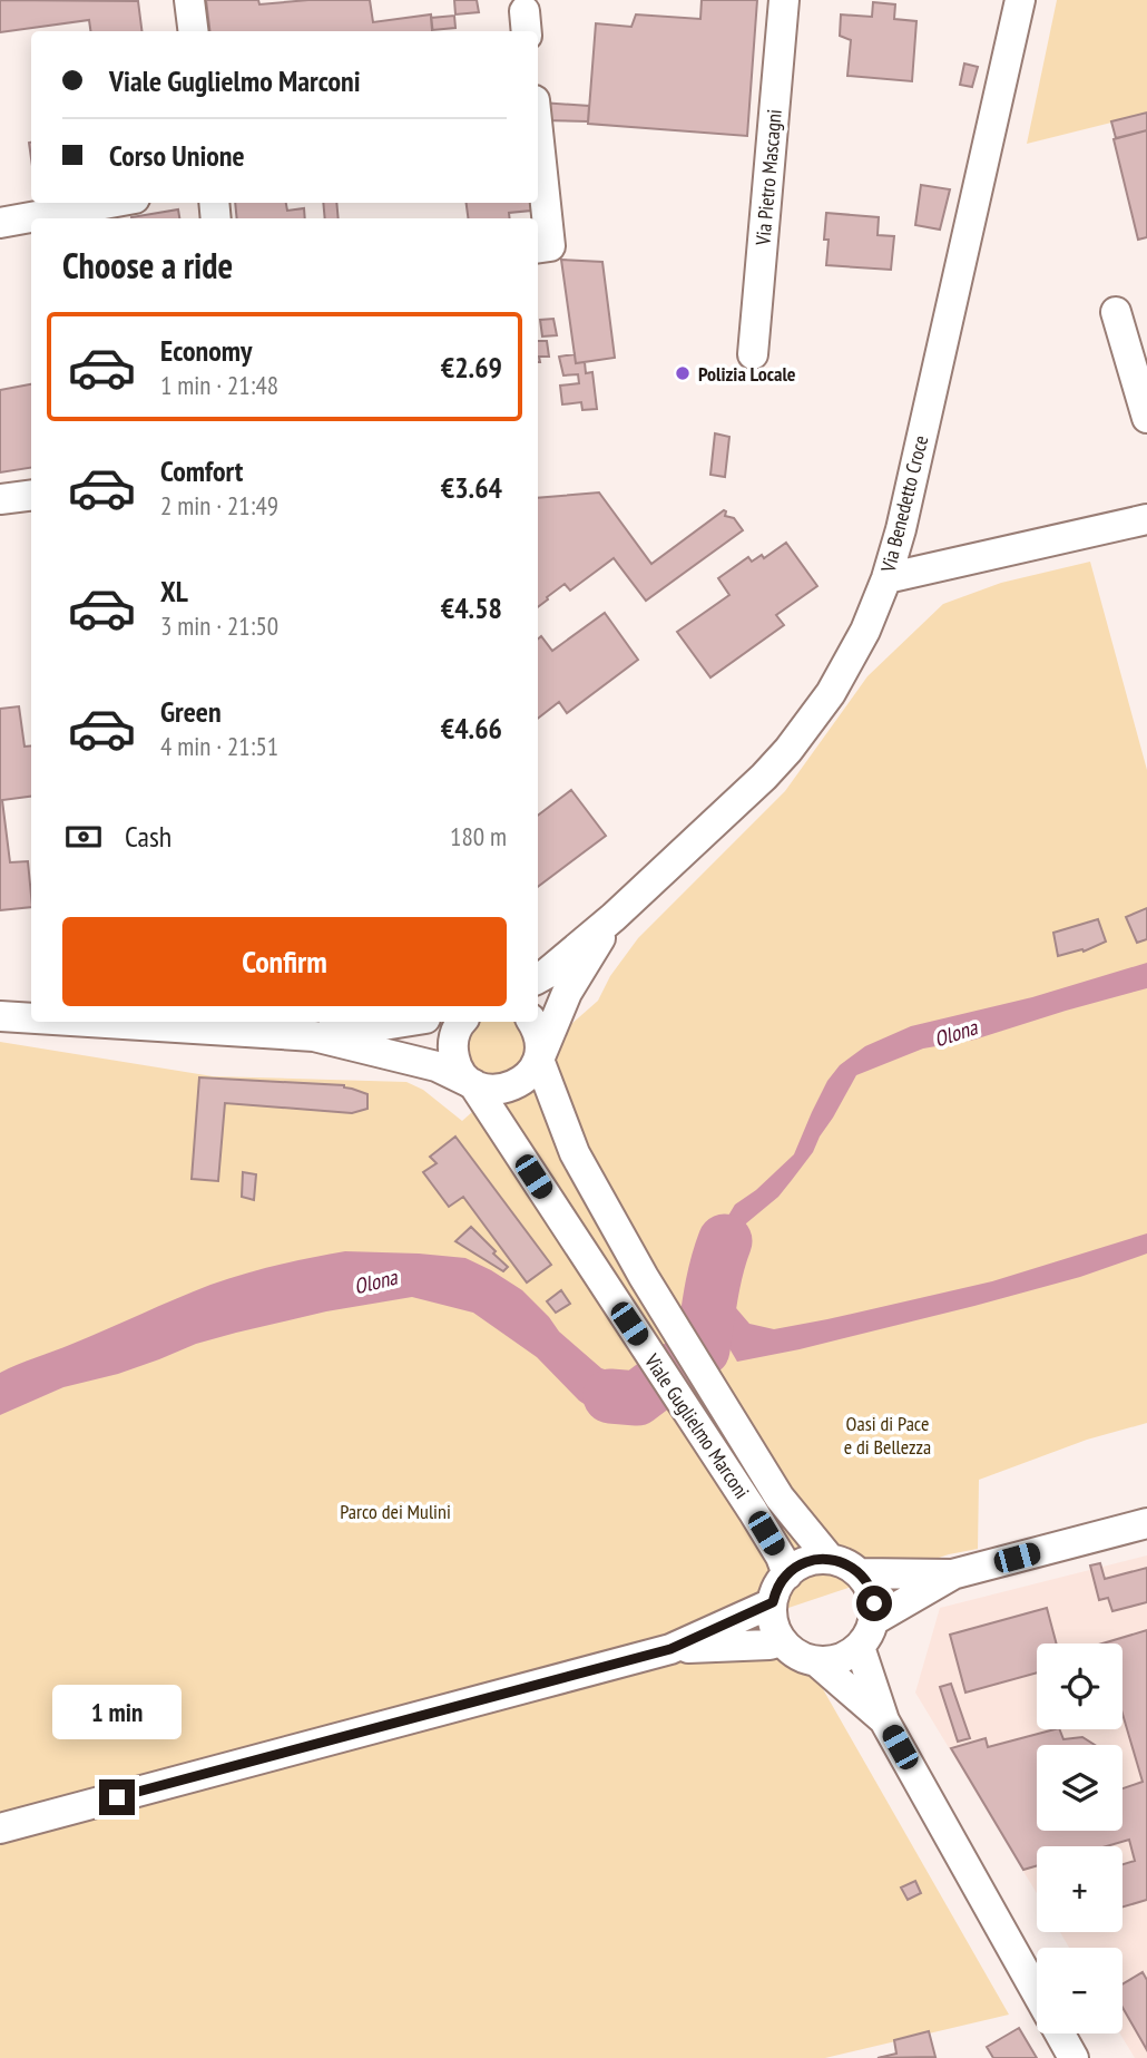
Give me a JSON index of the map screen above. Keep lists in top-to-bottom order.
{
  "streets": {
    "street": ["Via Pietro Mascagni", "Via Benedetto Croce", "Viale Guglielmo Marconi"]
  },
  "crossings": [
    ["Via Benedetto Croce", "Viale Guglielmo Marconi"]
  ],
  "water": ["Olona"],
  "parks": ["Oasi di Pace e di Bellezza", "Parco dei Mulini"],
  "places": ["Polizia Locale"],
  "page": {
    "banner": ["Viale Guglielmo Marconi", "Corso Unione"],
    "heading": "Choose a ride",
    "list": [
      {
        "name": "Economy",
        "note": "1 min · 21:48",
        "value": "€2.69"
      },
      {
        "name": "Comfort",
        "note": "2 min · 21:49",
        "value": "€3.64"
      },
      {
        "name": "XL",
        "note": "3 min · 21:50",
        "value": "€4.58"
      },
      {
        "name": "Green",
        "note": "4 min · 21:51",
        "value": "€4.66"
      }
    ],
    "pay": ["Cash", "180 m"],
    "buttons": "Confirm",
    "map_buttons": ["+", "−"],
    "bubble": "1 min"
  }
}
